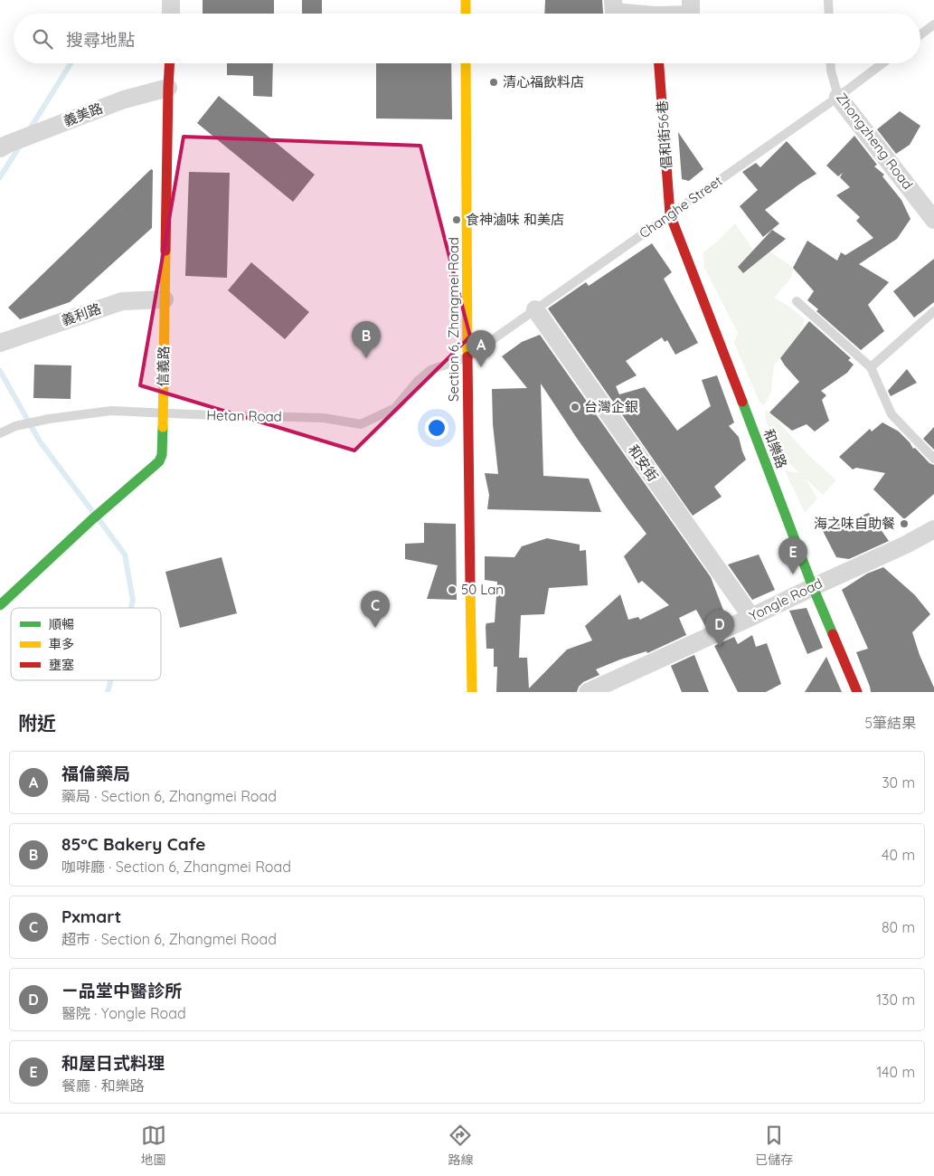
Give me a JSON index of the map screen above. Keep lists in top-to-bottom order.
{
  "streets": {
    "street": [
      "義美路",
      "倡和街56巷",
      "Zhongzheng Road",
      "義利路",
      "Section 6, Zhangmei Road",
      "信義路",
      "和樂路",
      "和安街",
      "Yongle Road"
    ],
    "lane": ["Changhe Street", "Hetan Road"]
  },
  "crossings": [
    ["義美路", "信義路"],
    ["倡和街56巷", "Changhe Street"],
    ["倡和街56巷", "和樂路"],
    ["Zhongzheng Road", "Changhe Street"],
    ["Changhe Street", "Section 6, Zhangmei Road"],
    ["Changhe Street", "Hetan Road"],
    ["Changhe Street", "和樂路"],
    ["Changhe Street", "和安街"],
    ["義利路", "信義路"],
    ["Section 6, Zhangmei Road", "Hetan Road"],
    ["信義路", "Hetan Road"],
    ["和樂路", "Yongle Road"],
    ["和安街", "Yongle Road"]
  ],
  "places": [
    "清心福飲料店",
    "食神滷味 和美店",
    "台灣企銀",
    "海之味自助餐",
    "50 Lan"
  ],
  "legend": ["順暢", "車多", "壅塞"],
  "page": {
    "search": "搜尋地點",
    "pins": [
      "B",
      "A",
      "E",
      "C",
      "D"
    ],
    "heading": ["附近", "5筆結果"],
    "list": [
      {
        "mark": "A",
        "name": "福倫藥局",
        "note": "藥局 · Section 6, Zhangmei Road",
        "value": "30 m"
      },
      {
        "mark": "B",
        "name": "85°C Bakery Cafe",
        "note": "咖啡廳 · Section 6, Zhangmei Road",
        "value": "40 m"
      },
      {
        "mark": "C",
        "name": "Pxmart",
        "note": "超市 · Section 6, Zhangmei Road",
        "value": "80 m"
      },
      {
        "mark": "D",
        "name": "ㄧ品堂中醫診所",
        "note": "醫院 · Yongle Road",
        "value": "130 m"
      },
      {
        "mark": "E",
        "name": "和屋日式料理",
        "note": "餐廳 · 和樂路",
        "value": "140 m"
      }
    ],
    "nav": ["地圖", "路線", "已儲存"]
  }
}
